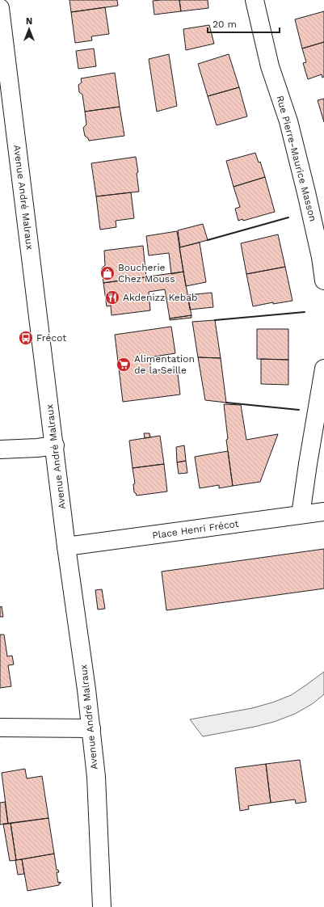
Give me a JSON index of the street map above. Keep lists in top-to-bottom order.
{
  "streets": {
    "main road": ["Rue Pierre-Maurice Masson", "Avenue André Malraux", "Place Henri Frécot"]
  },
  "crossings": [
    ["Avenue André Malraux", "Place Henri Frécot"]
  ],
  "places": {
    "shop": ["Boucherie Chez Mouss"],
    "restaurant": ["Akdenizz Kebab"],
    "bus stop": ["Frécot"],
    "supermarket": ["Alimentation de la Seille"]
  },
  "scale_bar": "20 m",
  "north": "top"
}
